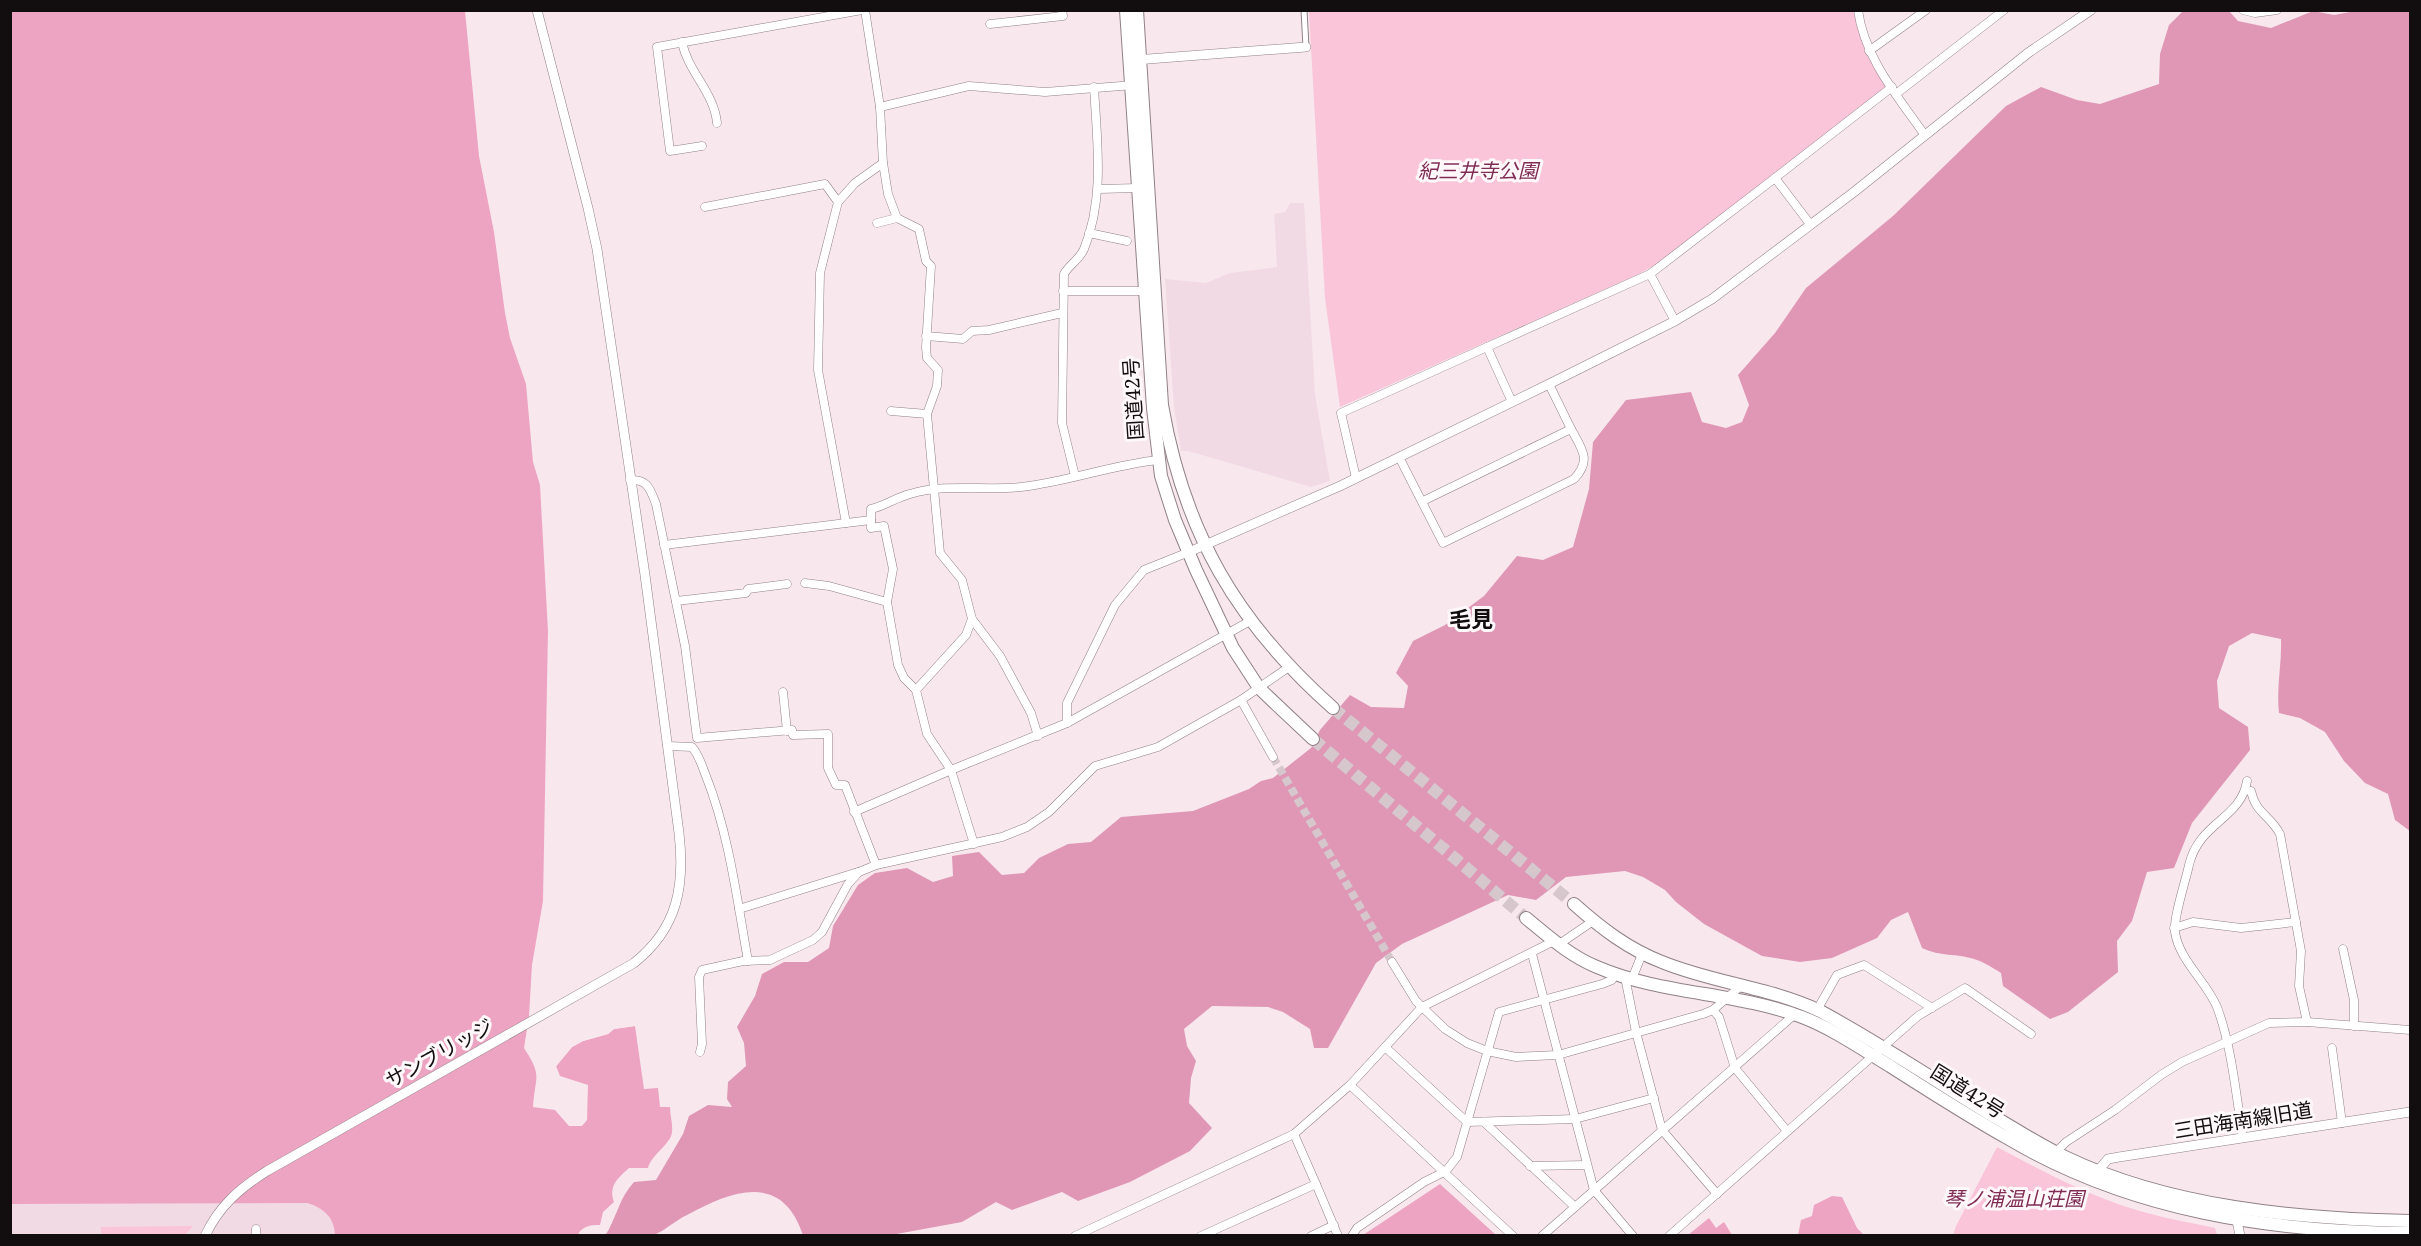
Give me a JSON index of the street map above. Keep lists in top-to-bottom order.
{
  "streets": {
    "highway": ["国道42号"],
    "street": ["サンブリッジ", "三田海南線旧道"]
  },
  "crossings": [
    ["国道42号", "三田海南線旧道"]
  ],
  "districts": ["毛見"],
  "parks": ["紀三井寺公園", "琴ノ浦温山荘園"]
}
